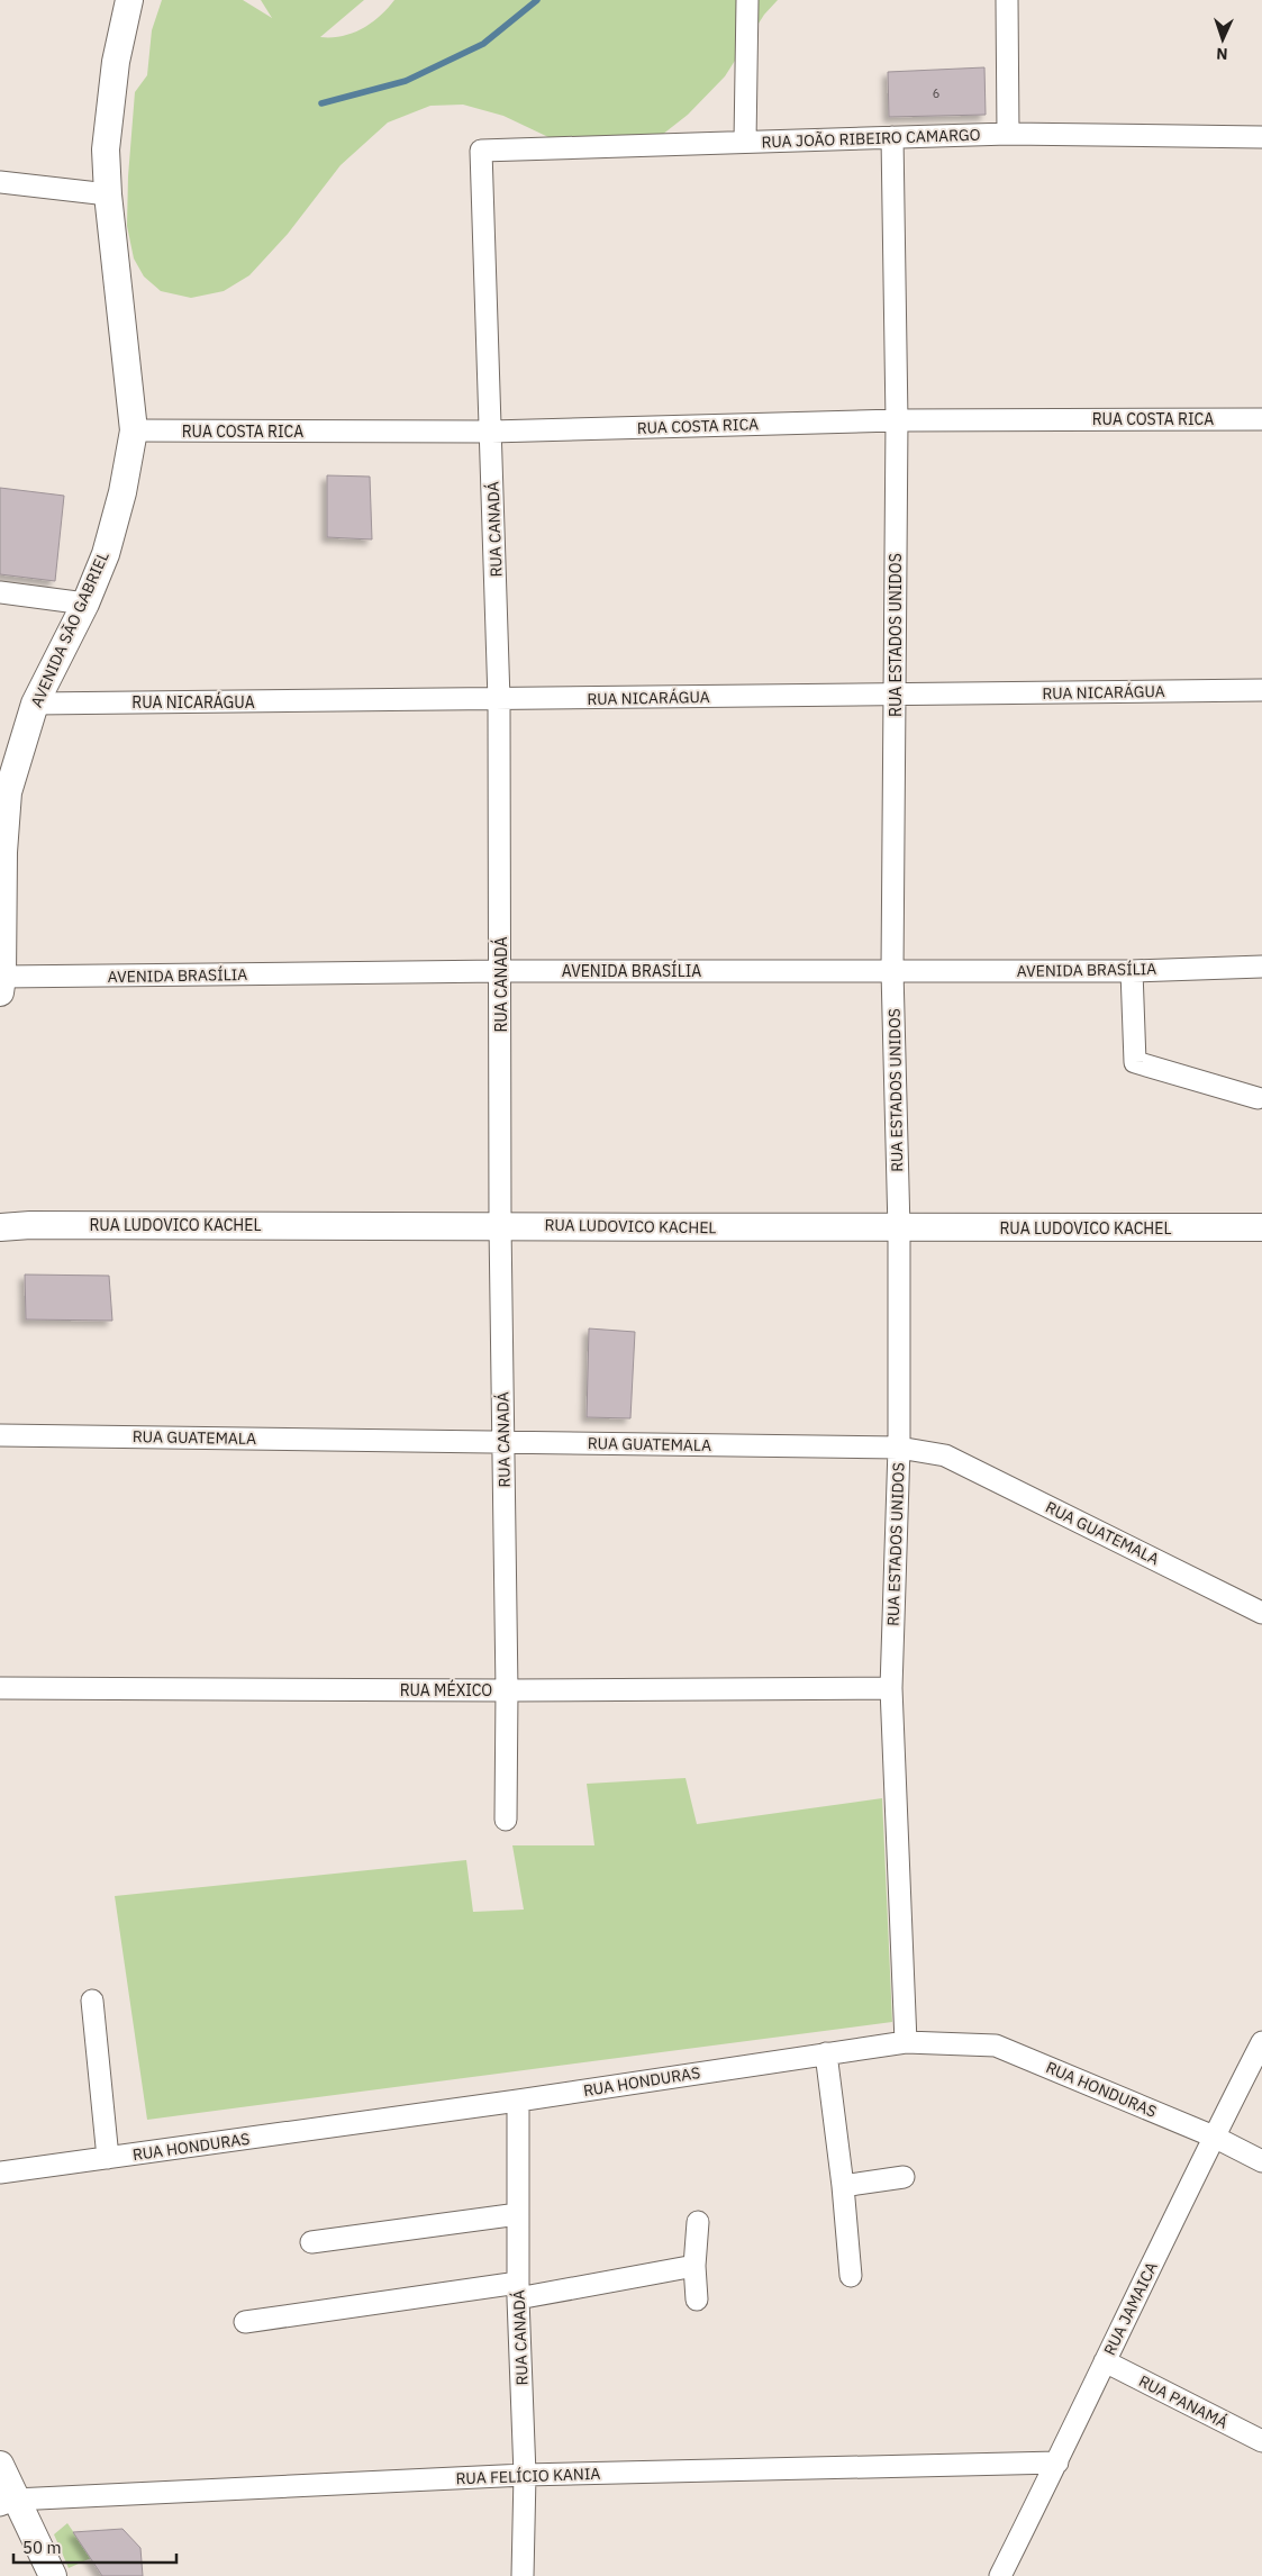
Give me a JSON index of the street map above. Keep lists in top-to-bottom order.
{
  "streets": {
    "main road": ["AVENIDA SÃO GABRIEL", "RUA LUDOVICO KACHEL"],
    "street": [
      "RUA JOÃO RIBEIRO CAMARGO",
      "RUA COSTA RICA",
      "RUA CANADÁ",
      "RUA ESTADOS UNIDOS",
      "RUA NICARÁGUA",
      "AVENIDA BRASÍLIA",
      "RUA GUATEMALA",
      "RUA MÉXICO",
      "RUA HONDURAS",
      "RUA JAMAICA",
      "RUA PANAMÁ",
      "RUA FELÍCIO KANIA"
    ]
  },
  "crossings": [
    ["RUA JOÃO RIBEIRO CAMARGO", "RUA CANADÁ"],
    ["RUA JOÃO RIBEIRO CAMARGO", "RUA ESTADOS UNIDOS"],
    ["RUA COSTA RICA", "RUA CANADÁ"],
    ["RUA COSTA RICA", "AVENIDA SÃO GABRIEL"],
    ["RUA COSTA RICA", "RUA ESTADOS UNIDOS"],
    ["RUA CANADÁ", "RUA NICARÁGUA"],
    ["RUA CANADÁ", "AVENIDA BRASÍLIA"],
    ["RUA CANADÁ", "RUA LUDOVICO KACHEL"],
    ["RUA CANADÁ", "RUA GUATEMALA"],
    ["RUA CANADÁ", "RUA MÉXICO"],
    ["RUA CANADÁ", "RUA HONDURAS"],
    ["RUA CANADÁ", "RUA FELÍCIO KANIA"],
    ["AVENIDA SÃO GABRIEL", "RUA NICARÁGUA"],
    ["AVENIDA SÃO GABRIEL", "AVENIDA BRASÍLIA"],
    ["RUA ESTADOS UNIDOS", "RUA NICARÁGUA"],
    ["RUA ESTADOS UNIDOS", "AVENIDA BRASÍLIA"],
    ["RUA ESTADOS UNIDOS", "RUA LUDOVICO KACHEL"],
    ["RUA ESTADOS UNIDOS", "RUA GUATEMALA"],
    ["RUA ESTADOS UNIDOS", "RUA MÉXICO"],
    ["RUA ESTADOS UNIDOS", "RUA HONDURAS"],
    ["RUA HONDURAS", "RUA JAMAICA"],
    ["RUA JAMAICA", "RUA PANAMÁ"],
    ["RUA JAMAICA", "RUA FELÍCIO KANIA"]
  ],
  "house_numbers": ["6"],
  "scale_bar": "50 m",
  "north": "bottom"
}
